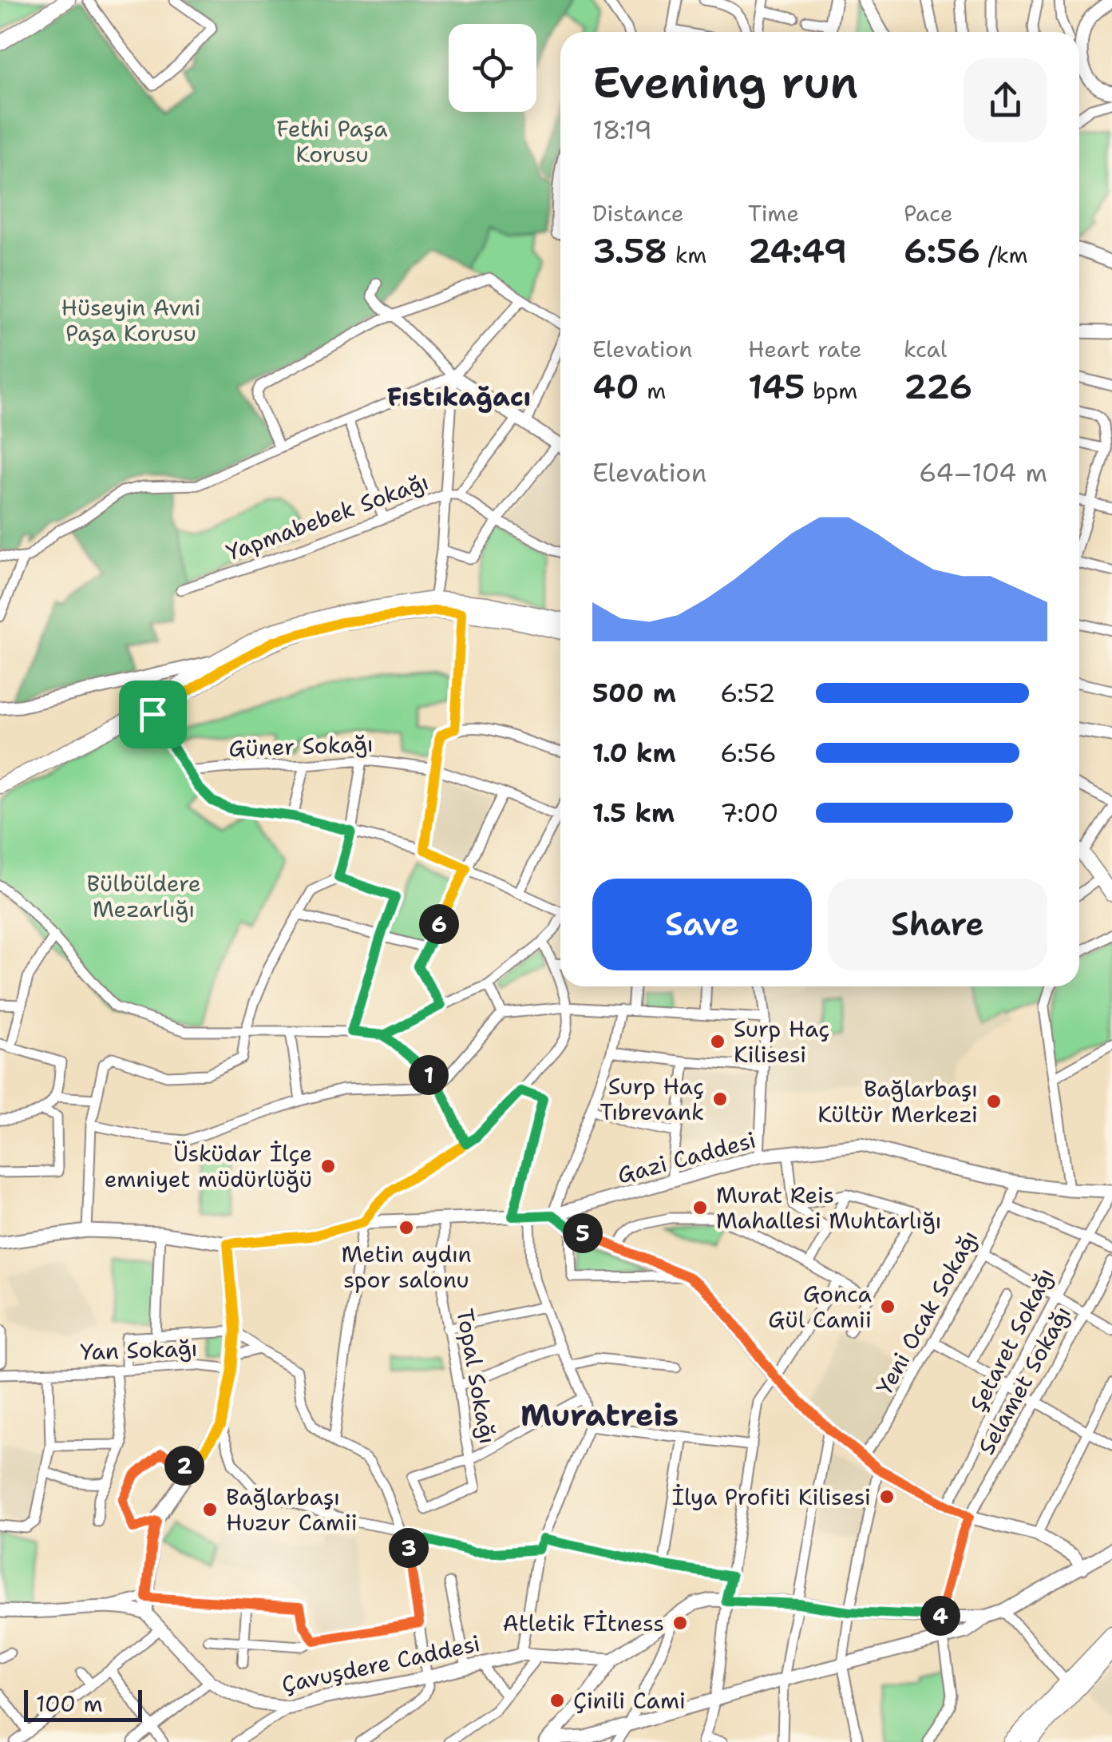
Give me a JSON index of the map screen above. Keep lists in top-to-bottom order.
{
  "streets": {
    "street": [
      "Yapmabebek Sokağı",
      "Güner Sokağı",
      "Gazi Caddesi",
      "Yeni Ocak Sokağı",
      "Şetaret Sokağı",
      "Yan Sokağı",
      "Topal Sokağı",
      "Selamet Sokağı",
      "Çavuşdere Caddesi"
    ]
  },
  "crossings": [
    ["Gazi Caddesi", "Yeni Ocak Sokağı"],
    ["Gazi Caddesi", "Şetaret Sokağı"],
    ["Gazi Caddesi", "Topal Sokağı"]
  ],
  "districts": ["Fıstıkağacı", "Muratreis"],
  "parks": ["Fethi Paşa Korusu", "Hüseyin Avni Paşa Korusu", "Bülbüldere Mezarlığı"],
  "places": [
    "Surp Haç Kilisesi",
    "Surp Haç Tıbrevank",
    "Bağlarbaşı Kültür Merkezi",
    "Üsküdar İlçe emniyet müdürlüğü",
    "Murat Reis Mahallesi Muhtarlığı",
    "Metin aydın spor salonu",
    "Gonca Gül Camii",
    "İlya Profiti Kilisesi",
    "Bağlarbaşı Huzur Camii",
    "Atletik Fİtness",
    "Çinili Cami"
  ],
  "scale_bar": "100 m",
  "page": {
    "heading": ["Evening run", "18:19"],
    "stats": [
      ["Distance", "3.58 km"],
      ["Time", "24:49"],
      ["Pace", "6:56 /km"],
      ["Elevation", "40 m"],
      ["Heart rate", "145 bpm"],
      ["kcal", "226"]
    ],
    "chart": ["Elevation", "64–104 m"],
    "list": [
      {
        "name": "500 m",
        "note": "6:52"
      },
      {
        "name": "1.0 km",
        "note": "6:56"
      },
      {
        "name": "1.5 km",
        "note": "7:00"
      }
    ],
    "buttons": ["Save", "Share"],
    "pins": [
      "6",
      "1",
      "5",
      "2",
      "3",
      "4"
    ],
    "scale": "100 m"
  }
}
